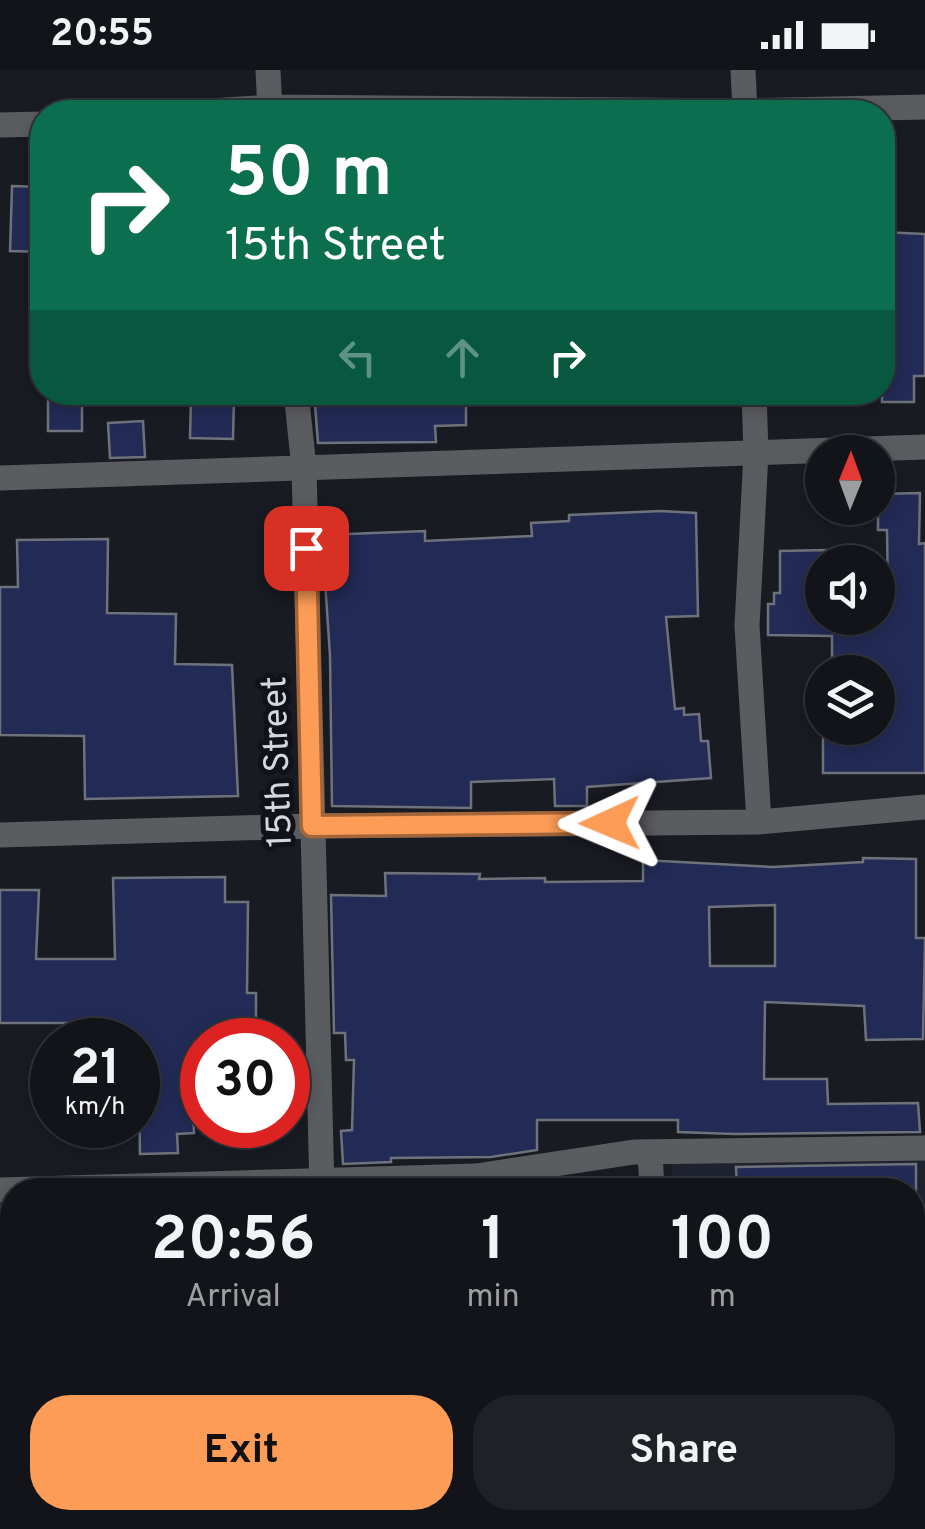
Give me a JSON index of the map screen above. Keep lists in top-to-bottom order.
{
  "streets": {
    "street": ["15th Street"]
  },
  "north": "top",
  "page": {
    "status": "20:55",
    "turn": ["50 m", "15th Street"],
    "speed": "21 km/h",
    "limit": "30",
    "eta": [
      "20:56",
      "Arrival",
      "1",
      "min",
      "100",
      "m"
    ],
    "buttons": ["Exit", "Share"]
  }
}
